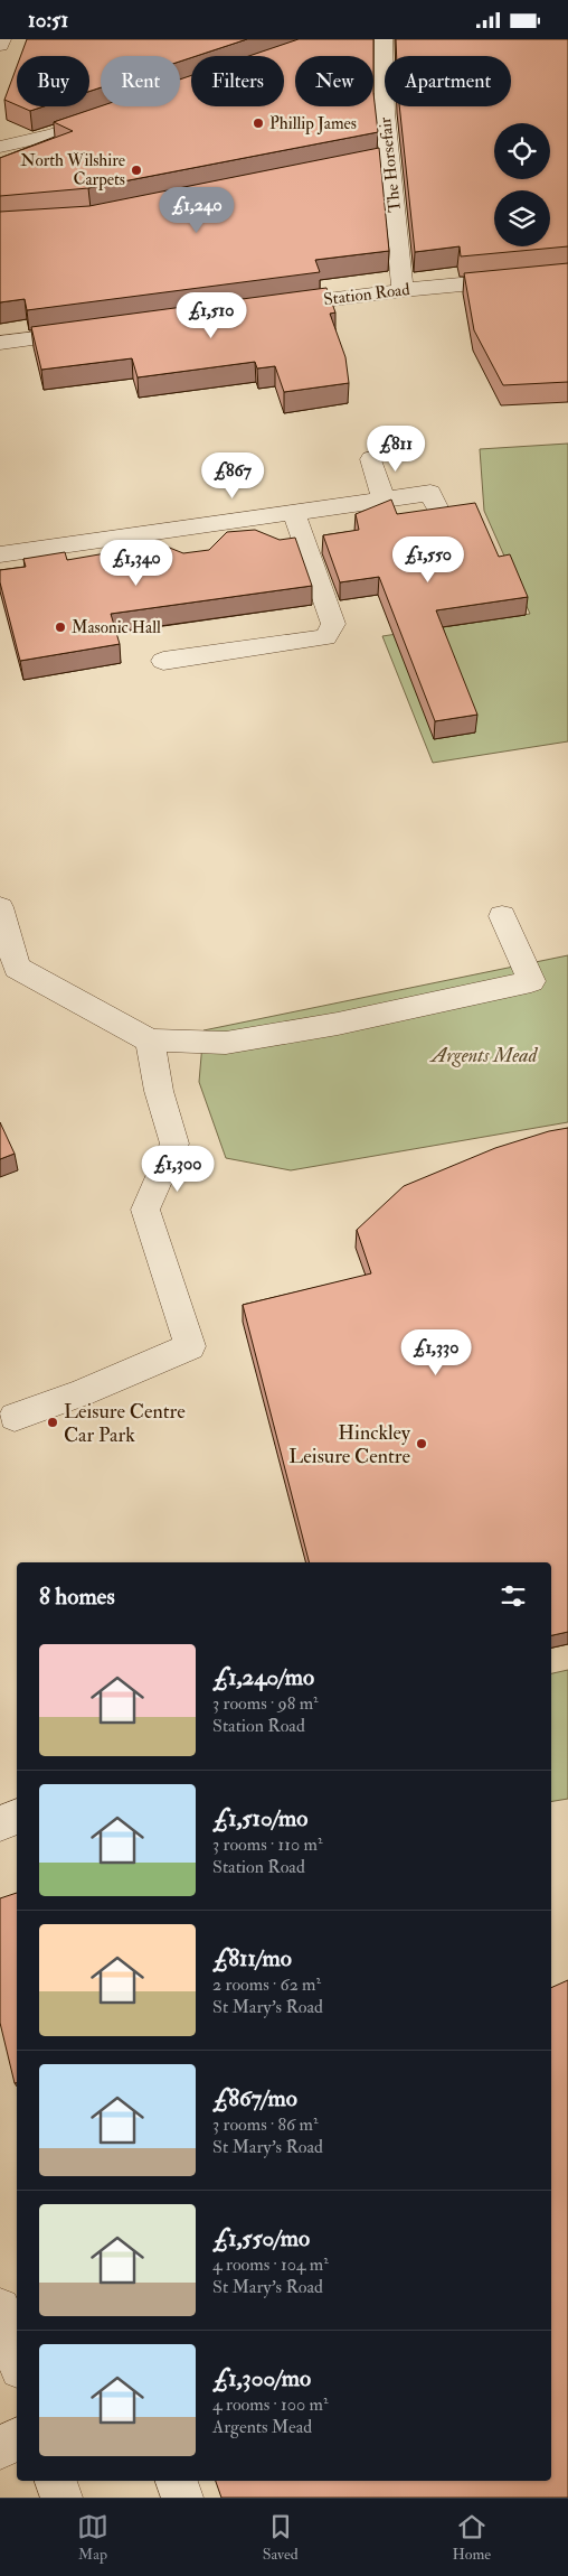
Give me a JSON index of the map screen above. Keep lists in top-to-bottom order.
{
  "streets": {
    "street": ["The Horsefair", "Station Road"]
  },
  "crossings": [
    ["The Horsefair", "Station Road"]
  ],
  "parks": ["Argents Mead"],
  "places": [
    "Phillip James",
    "North Wilshire Carpets",
    "Masonic Hall",
    "Leisure Centre Car Park",
    "Hinckley Leisure Centre"
  ],
  "page": {
    "status": "10:51",
    "chip": [
      "Buy",
      "Rent",
      "Filters",
      "New",
      "Apartment"
    ],
    "price": [
      "£1,240",
      "£1,510",
      "£811",
      "£867",
      "£1,550",
      "£1,340",
      "£1,300",
      "£1,330"
    ],
    "heading": "8 homes",
    "list": [
      {
        "name": "£1,240/mo",
        "note": "3 rooms · 98 m² · Station Road"
      },
      {
        "name": "£1,510/mo",
        "note": "3 rooms · 110 m² · Station Road"
      },
      {
        "name": "£811/mo",
        "note": "2 rooms · 62 m² · St Mary's Road"
      },
      {
        "name": "£867/mo",
        "note": "3 rooms · 86 m² · St Mary's Road"
      },
      {
        "name": "£1,550/mo",
        "note": "4 rooms · 104 m² · St Mary's Road"
      },
      {
        "name": "£1,300/mo",
        "note": "4 rooms · 100 m² · Argents Mead"
      }
    ],
    "tabs": ["Map", "Saved", "Home"]
  }
}
